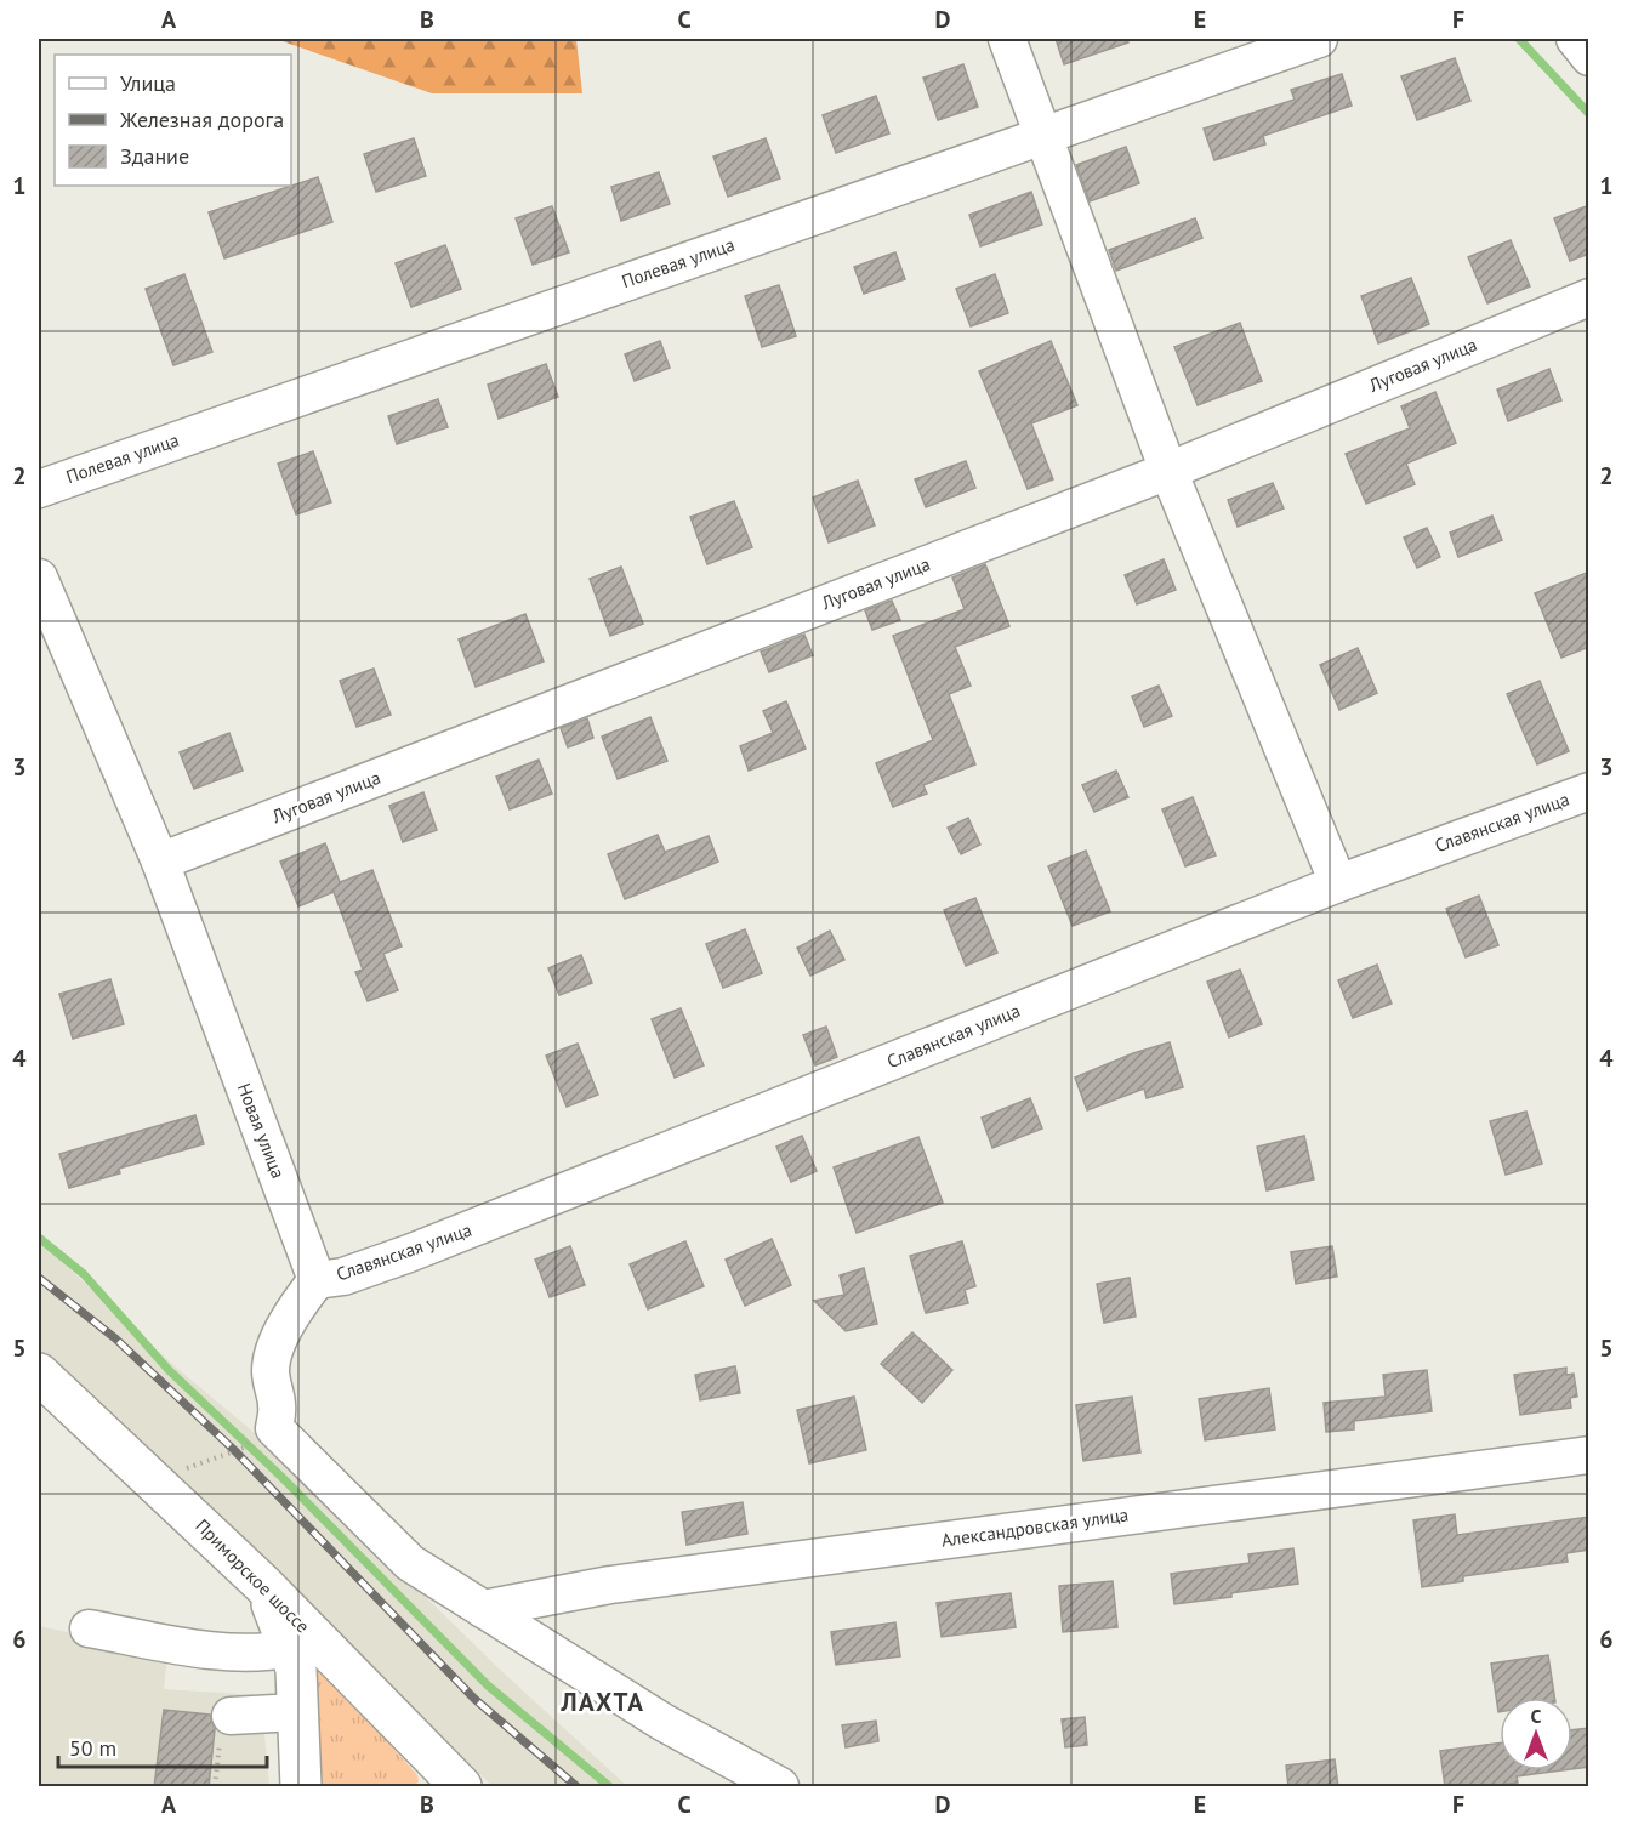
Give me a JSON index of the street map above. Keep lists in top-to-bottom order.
{
  "streets": {
    "main road": ["Приморское шоссе"],
    "street": [
      "Полевая улица",
      "Луговая улица",
      "Славянская улица",
      "Новая улица",
      "Александровская улица"
    ]
  },
  "crossings": [
    ["Луговая улица", "Новая улица"],
    ["Славянская улица", "Новая улица"]
  ],
  "districts": ["ЛАХТА"],
  "legend": ["Улица", "Железная дорога", "Здание"],
  "scale_bar": "50 m",
  "north": "top",
  "grid": {
    "columns": [
      "A",
      "B",
      "C",
      "D",
      "E",
      "F"
    ],
    "rows": [
      "1",
      "2",
      "3",
      "4",
      "5",
      "6"
    ]
  }
}
